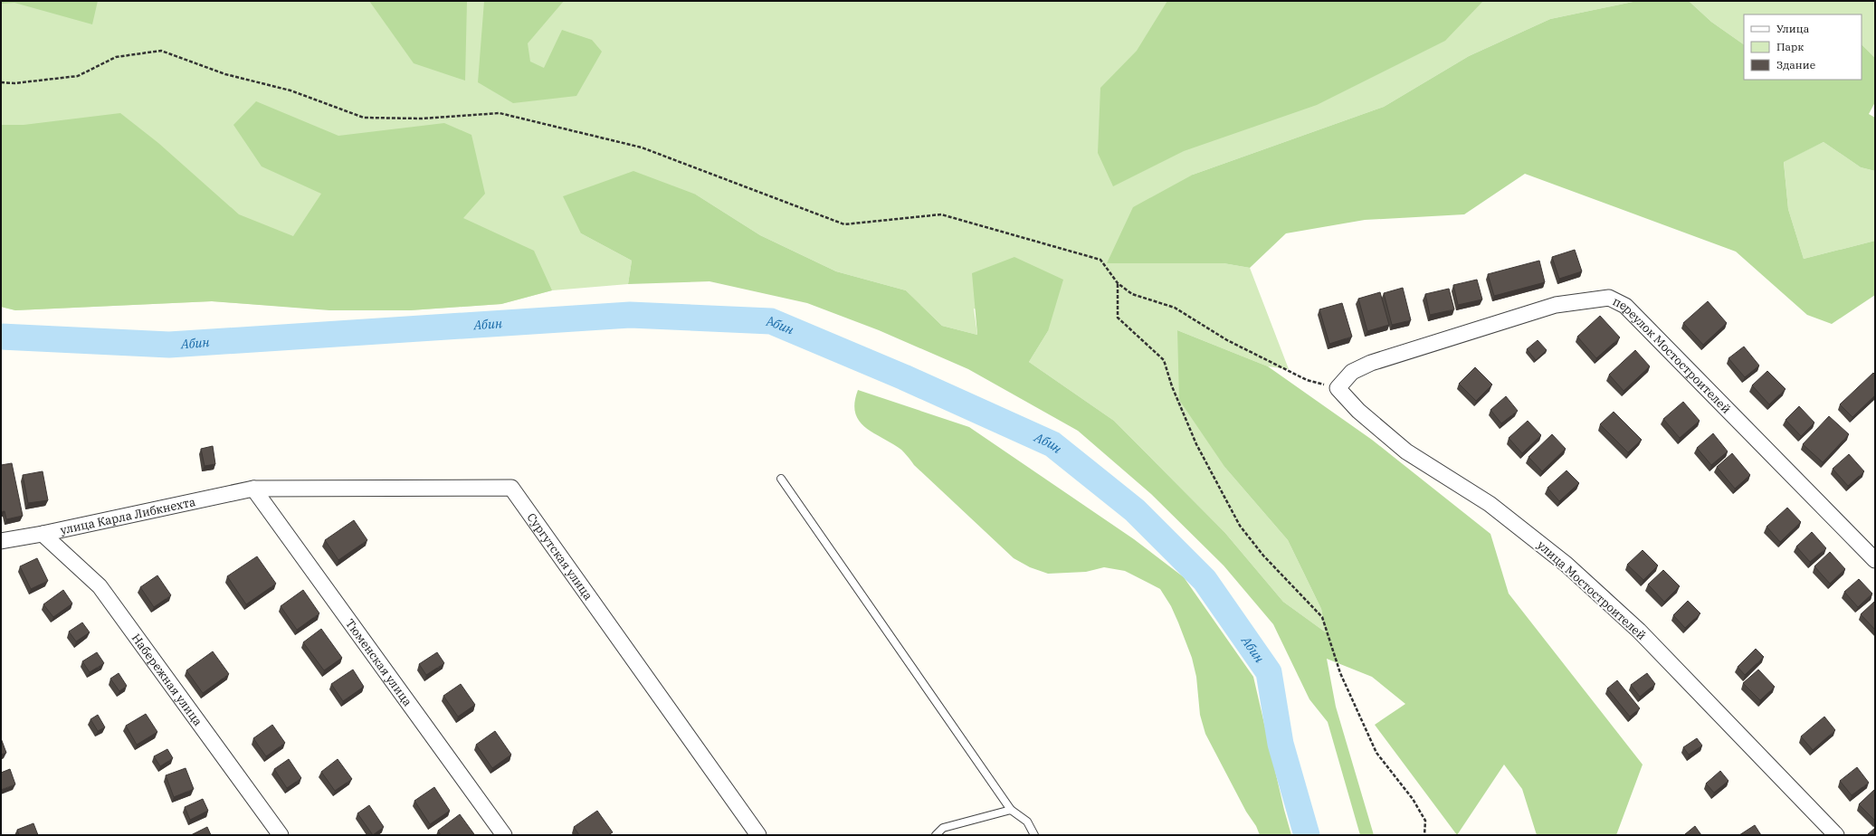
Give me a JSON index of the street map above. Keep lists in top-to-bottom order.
{
  "streets": {
    "street": [
      "переулок Мостостроителей",
      "улица Карла Либкнехта",
      "Сургутская улица",
      "улица Мостостроителей",
      "Тюменская улица",
      "Набережная улица"
    ]
  },
  "crossings": [
    ["переулок Мостостроителей", "улица Мостостроителей"],
    ["улица Карла Либкнехта", "Сургутская улица"],
    ["улица Карла Либкнехта", "Тюменская улица"],
    ["улица Карла Либкнехта", "Набережная улица"],
    ["Сургутская улица", "Тюменская улица"]
  ],
  "water": ["Абин"],
  "legend": ["Улица", "Парк", "Здание"]
}
